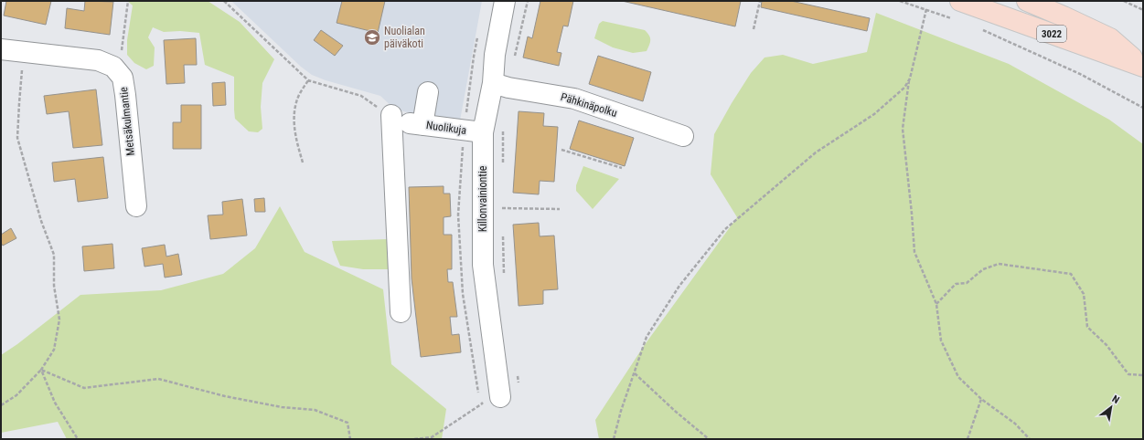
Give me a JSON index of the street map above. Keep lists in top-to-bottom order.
{
  "streets": {
    "main road": ["3022"],
    "street": [
      "Pähkinäpolku",
      "Metsäkulmantie",
      "Nuolikuja",
      "Killonvainiontie"
    ]
  },
  "crossings": [
    ["Pähkinäpolku", "Killonvainiontie"],
    ["Nuolikuja", "Killonvainiontie"]
  ],
  "places": {
    "school or university": ["Nuolialan päiväkoti"]
  },
  "north": "top right"
}
